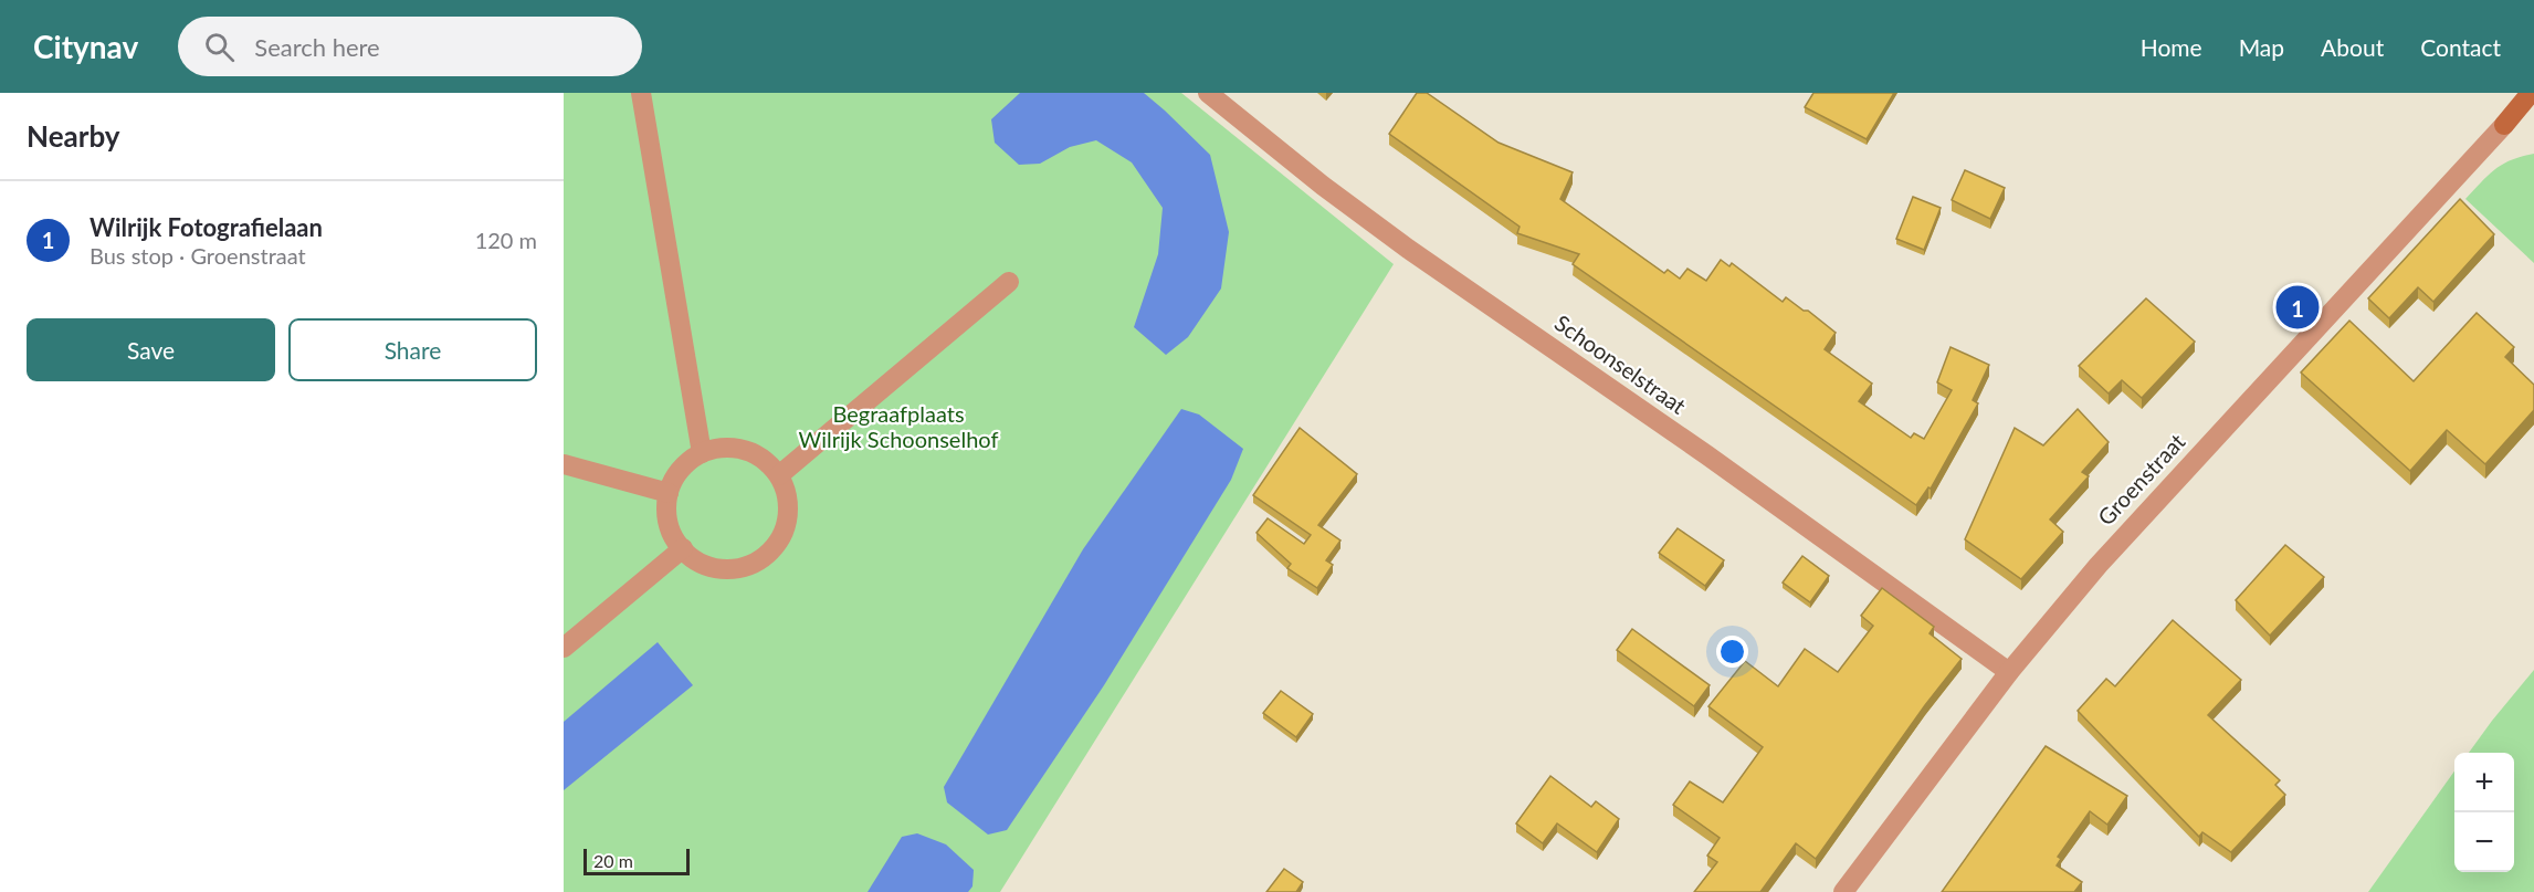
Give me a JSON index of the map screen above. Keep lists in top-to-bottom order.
{
  "streets": {
    "street": ["Schoonselstraat", "Groenstraat"]
  },
  "crossings": [
    ["Schoonselstraat", "Groenstraat"]
  ],
  "parks": ["Begraafplaats Wilrijk Schoonselhof"],
  "scale_bar": "20 m",
  "page": {
    "header": "Citynav",
    "search": "Search here",
    "nav": [
      "Home",
      "Map",
      "About",
      "Contact"
    ],
    "heading": "Nearby",
    "list": [
      {
        "mark": "1",
        "name": "Wilrijk Fotografielaan",
        "note": "Bus stop · Groenstraat",
        "value": "120 m"
      }
    ],
    "pins": "1",
    "buttons": ["Save", "Share"],
    "map_buttons": ["+", "−"],
    "scale": "20 m"
  }
}
